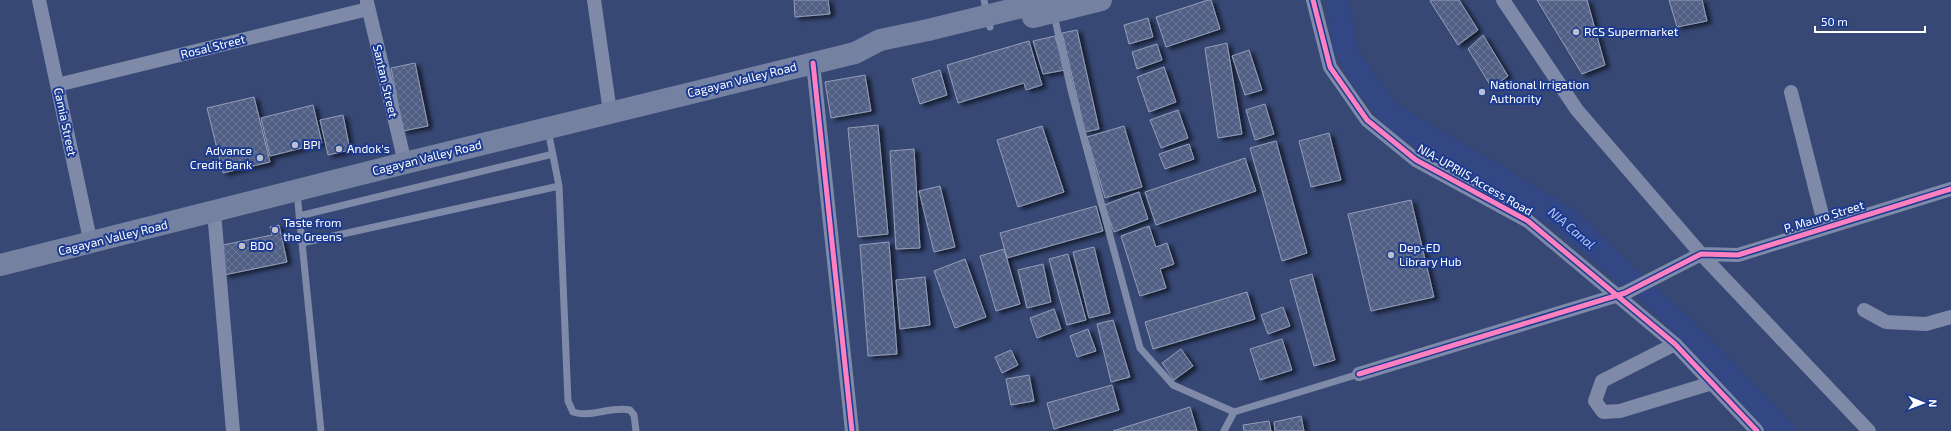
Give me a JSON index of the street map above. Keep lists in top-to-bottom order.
{
  "streets": {
    "highway": ["Cagayan Valley Road"],
    "street": [
      "Rosal Street",
      "Santan Street",
      "Camia Street",
      "NIA-UPRIIS Access Road",
      "P. Mauro Street"
    ]
  },
  "crossings": [
    ["Rosal Street", "Santan Street"],
    ["Rosal Street", "Camia Street"],
    ["Cagayan Valley Road", "Santan Street"],
    ["Cagayan Valley Road", "Camia Street"]
  ],
  "water": ["NIA Canal"],
  "places": [
    "RCS Supermarket",
    "National Irrigation Authority",
    "BPI",
    "Andok's",
    "Advance Credit Bank",
    "Taste from the Greens",
    "BDO",
    "Dep-ED Library Hub"
  ],
  "scale_bar": "50 m",
  "north": "right"
}
